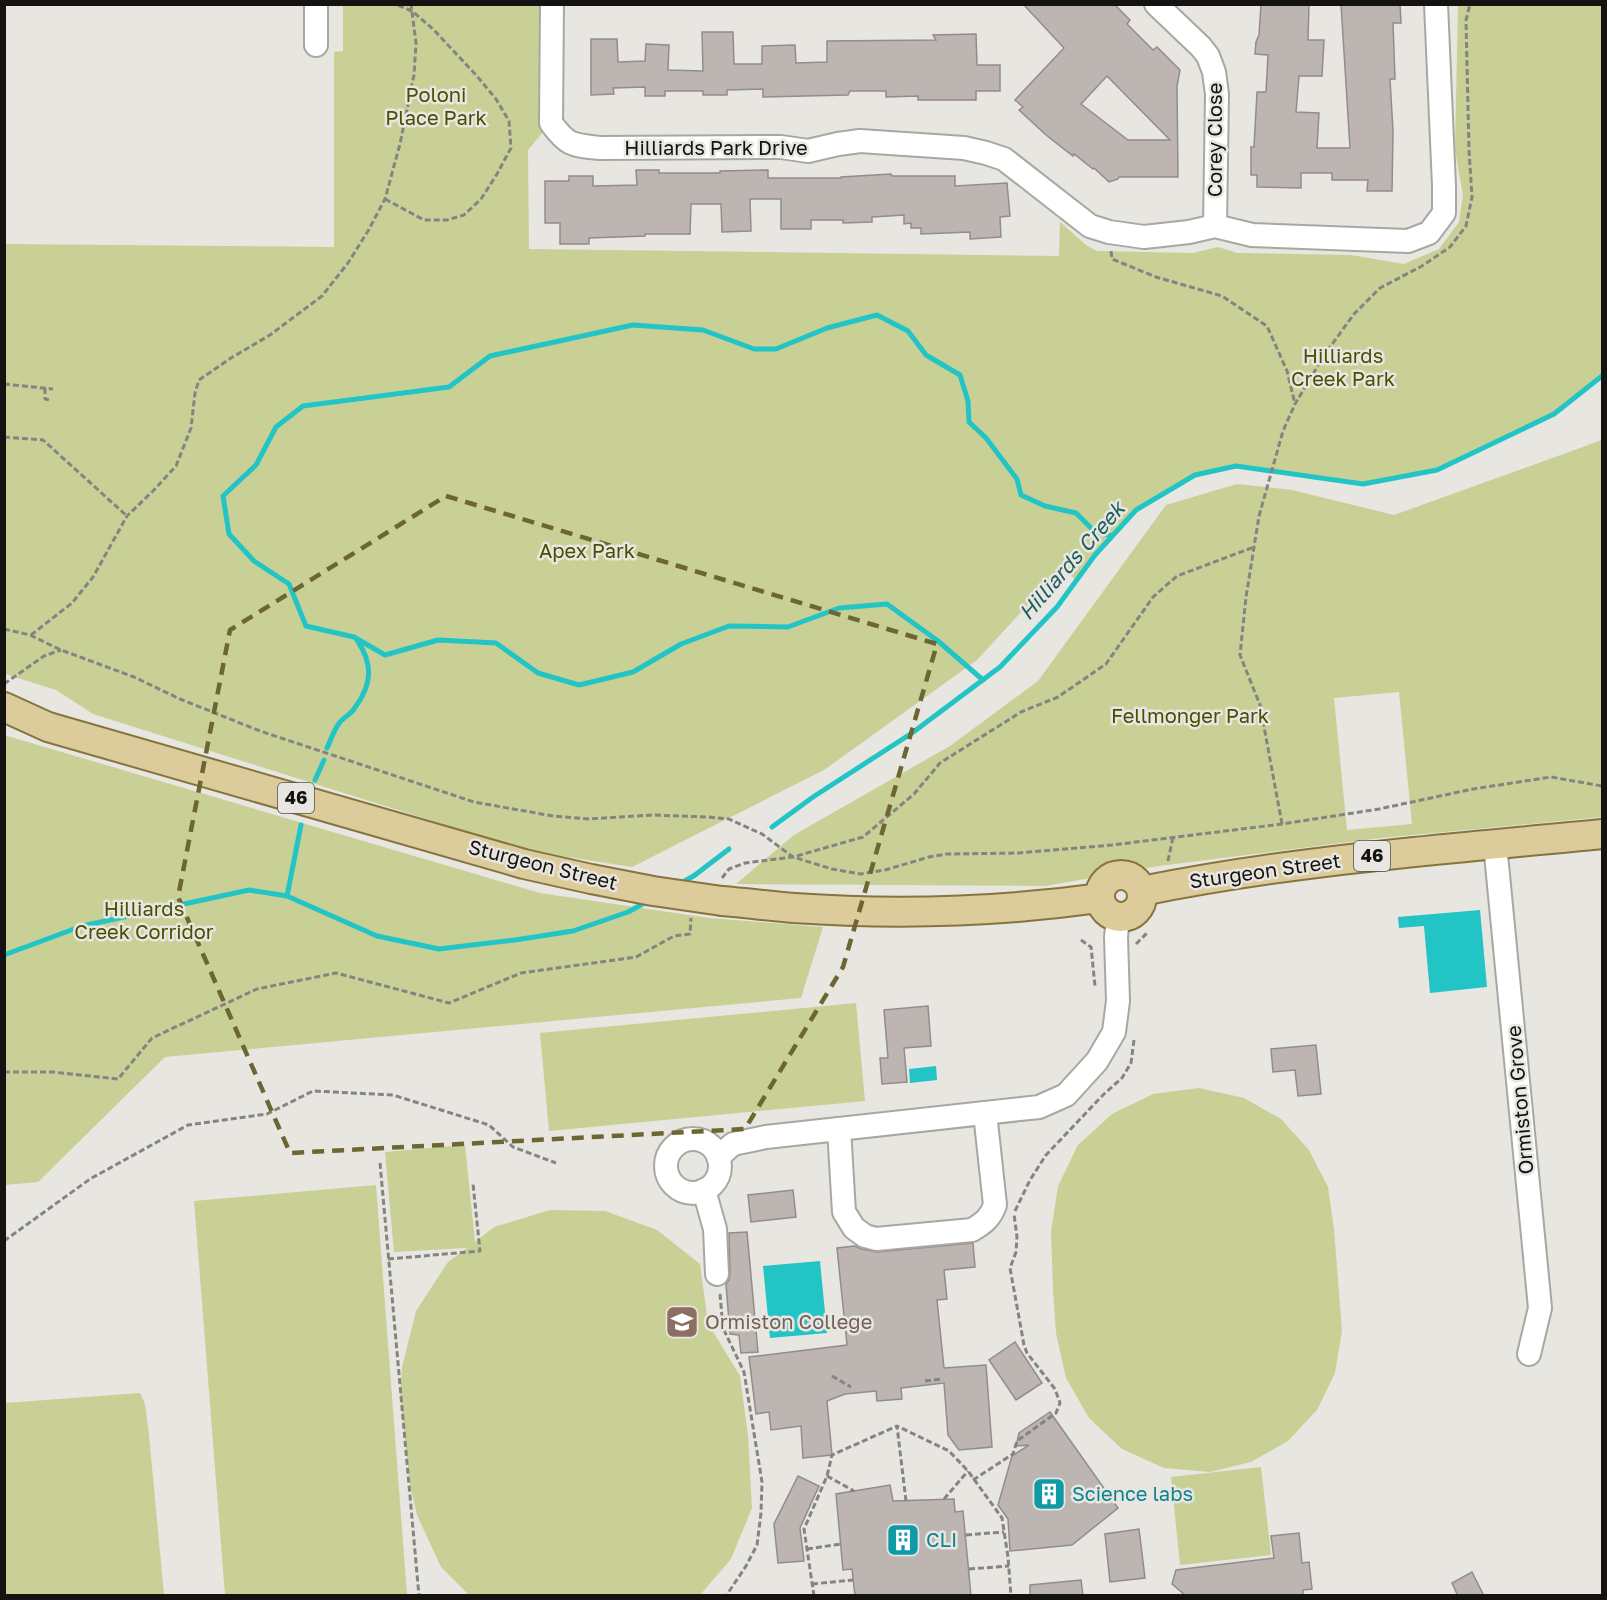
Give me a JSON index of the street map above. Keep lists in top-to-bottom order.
{
  "streets": {
    "main road": ["46", "Sturgeon Street"],
    "street": ["Corey Close", "Hilliards Park Drive", "Ormiston Grove"]
  },
  "crossings": [
    ["Corey Close", "Hilliards Park Drive"],
    ["Sturgeon Street", "Ormiston Grove"]
  ],
  "water": ["Hilliards Creek"],
  "parks": [
    "Poloni Place Park",
    "Hilliards Creek Park",
    "Apex Park",
    "Fellmonger Park",
    "Hilliards Creek Corridor"
  ],
  "places": {
    "school or university": ["Ormiston College"],
    "building": ["Science labs", "CLI"]
  }
}
